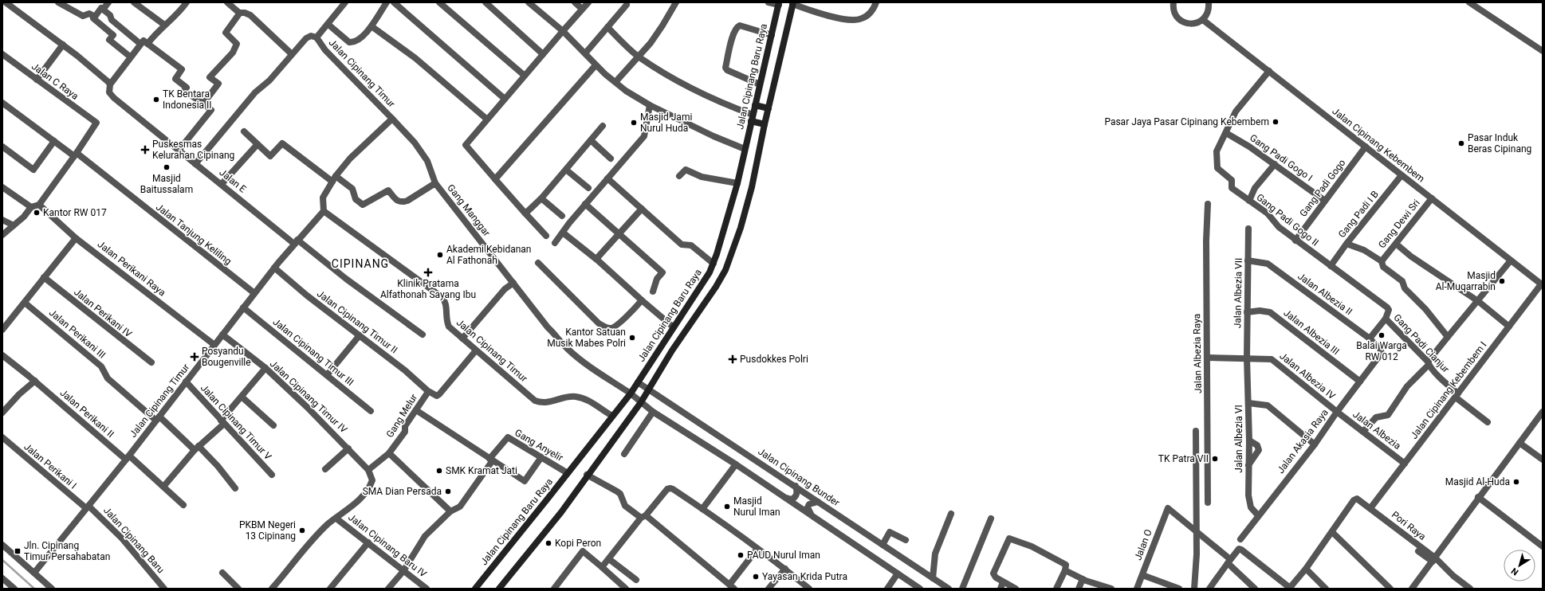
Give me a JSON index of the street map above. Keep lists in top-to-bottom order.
{
  "streets": {
    "main road": ["Jalan Cipinang Baru Raya"],
    "street": [
      "Jalan Cipinang Timur",
      "Jalan C Raya",
      "Jalan Cipinang Kebembem",
      "Gang Padi Gogo I",
      "Jalan E",
      "Gang Padi Gogo",
      "Gang Manggar",
      "Gang Padi I B",
      "Gang Padi Gogo II",
      "Gang Dewi Sri",
      "Jalan Tanjung Keliling",
      "Jalan Perikani Raya",
      "Jalan Albezia VII",
      "Jalan Albezia II",
      "Jalan Perikani IV",
      "Jalan Cipinang Timur II",
      "Jalan Albezia III",
      "Jalan Perikani III",
      "Gang Padi Cianjur",
      "Jalan Cipinang Timur III",
      "Jalan Albezia Raya",
      "Jalan Albezia IV",
      "Jalan Cipinang Kebembem I",
      "Jalan Cipinang Timur IV",
      "Jalan Perikani II",
      "Gang Melur",
      "Jalan Cipinang Timur V",
      "Jalan Albezia",
      "Jalan Albezia VI",
      "Jalan Akasia Raya",
      "Gang Anyelir",
      "Jalan Perikani I",
      "Jalan Cipinang Bunder",
      "Pori Raya",
      "Jalan Cipinang Baru",
      "Jalan O",
      "Jalan Cipinang Baru IV"
    ]
  },
  "crossings": [
    ["Jalan Cipinang Timur", "Jalan Cipinang Baru Raya"],
    ["Jalan Cipinang Timur", "Jalan E"],
    ["Jalan Cipinang Timur", "Gang Manggar"],
    ["Jalan Cipinang Timur", "Jalan Tanjung Keliling"],
    ["Jalan Cipinang Timur", "Jalan Perikani Raya"],
    ["Jalan Cipinang Timur", "Jalan Cipinang Timur II"],
    ["Jalan Cipinang Timur", "Jalan Perikani III"],
    ["Jalan Cipinang Timur", "Jalan Cipinang Timur III"],
    ["Jalan Cipinang Timur", "Jalan Cipinang Timur IV"],
    ["Jalan Cipinang Timur", "Jalan Perikani II"],
    ["Jalan Cipinang Timur", "Gang Melur"],
    ["Jalan Cipinang Timur", "Jalan Cipinang Timur V"],
    ["Jalan Cipinang Timur", "Jalan Perikani I"],
    ["Jalan Cipinang Timur", "Jalan Cipinang Baru"],
    ["Jalan Cipinang Baru Raya", "Gang Manggar"],
    ["Jalan Cipinang Baru Raya", "Gang Anyelir"],
    ["Jalan Cipinang Baru Raya", "Jalan Cipinang Bunder"],
    ["Jalan C Raya", "Jalan Tanjung Keliling"],
    ["Jalan Cipinang Kebembem", "Gang Padi Gogo"],
    ["Jalan Cipinang Kebembem", "Gang Padi I B"],
    ["Jalan Cipinang Kebembem", "Gang Dewi Sri"],
    ["Jalan Cipinang Kebembem", "Jalan Cipinang Kebembem I"],
    ["Gang Padi Gogo I", "Gang Padi Gogo"],
    ["Gang Padi Gogo I", "Gang Padi Gogo II"],
    ["Gang Padi Gogo", "Gang Padi Gogo II"],
    ["Gang Padi I B", "Gang Padi Gogo II"],
    ["Gang Padi Gogo II", "Gang Padi Cianjur"],
    ["Jalan Albezia VII", "Jalan Albezia II"],
    ["Jalan Albezia VII", "Jalan Albezia III"],
    ["Jalan Albezia VII", "Jalan Albezia IV"],
    ["Jalan Albezia VII", "Jalan Albezia VI"],
    ["Jalan Albezia II", "Jalan Akasia Raya"],
    ["Jalan Cipinang Timur II", "Gang Melur"],
    ["Jalan Albezia III", "Jalan Akasia Raya"],
    ["Gang Padi Cianjur", "Jalan Cipinang Kebembem I"],
    ["Jalan Albezia Raya", "Jalan Albezia IV"],
    ["Jalan Albezia IV", "Jalan Albezia"],
    ["Jalan Albezia IV", "Jalan Albezia VI"],
    ["Jalan Albezia IV", "Jalan Akasia Raya"],
    ["Jalan Cipinang Kebembem I", "Jalan Albezia"],
    ["Jalan Cipinang Kebembem I", "Pori Raya"],
    ["Jalan Cipinang Timur IV", "Gang Melur"],
    ["Jalan Cipinang Timur IV", "Jalan Cipinang Baru IV"],
    ["Jalan Albezia", "Jalan Akasia Raya"],
    ["Jalan Albezia VI", "Jalan Akasia Raya"],
    ["Jalan Perikani I", "Jalan Cipinang Baru"]
  ],
  "districts": ["CIPINANG"],
  "places": {
    "other": [
      "TK Bentara Indonesia II",
      "Pasar Jaya Pasar Cipinang Kebembem",
      "Masjid Jami Nurul Huda",
      "Pasar Induk Beras Cipinang",
      "Masjid Baitussalam",
      "Kantor RW 017",
      "Akademi Kebidanan Al Fathonah",
      "Masjid Al-Muqarrabin",
      "Balai Warga RW 012",
      "Kantor Satuan Musik Mabes Polri",
      "TK Patra VII",
      "SMK Kramat Jati",
      "Masjid Al-Huda",
      "SMA Dian Persada",
      "Masjid Nurul Iman",
      "PKBM Negeri 13 Cipinang",
      "Kopi Peron",
      "PAUD Nurul Iman",
      "Yayasan Krida Putra"
    ],
    "health": [
      "Puskesmas Kelurahan Cipinang",
      "Klinik Pratama Alfathonah Sayang Ibu",
      "Posyandu Bougenville",
      "Pusdokkes Polri"
    ],
    "transit": ["Jln. Cipinang Timur Persahabatan"]
  },
  "north": "bottom left"
}
